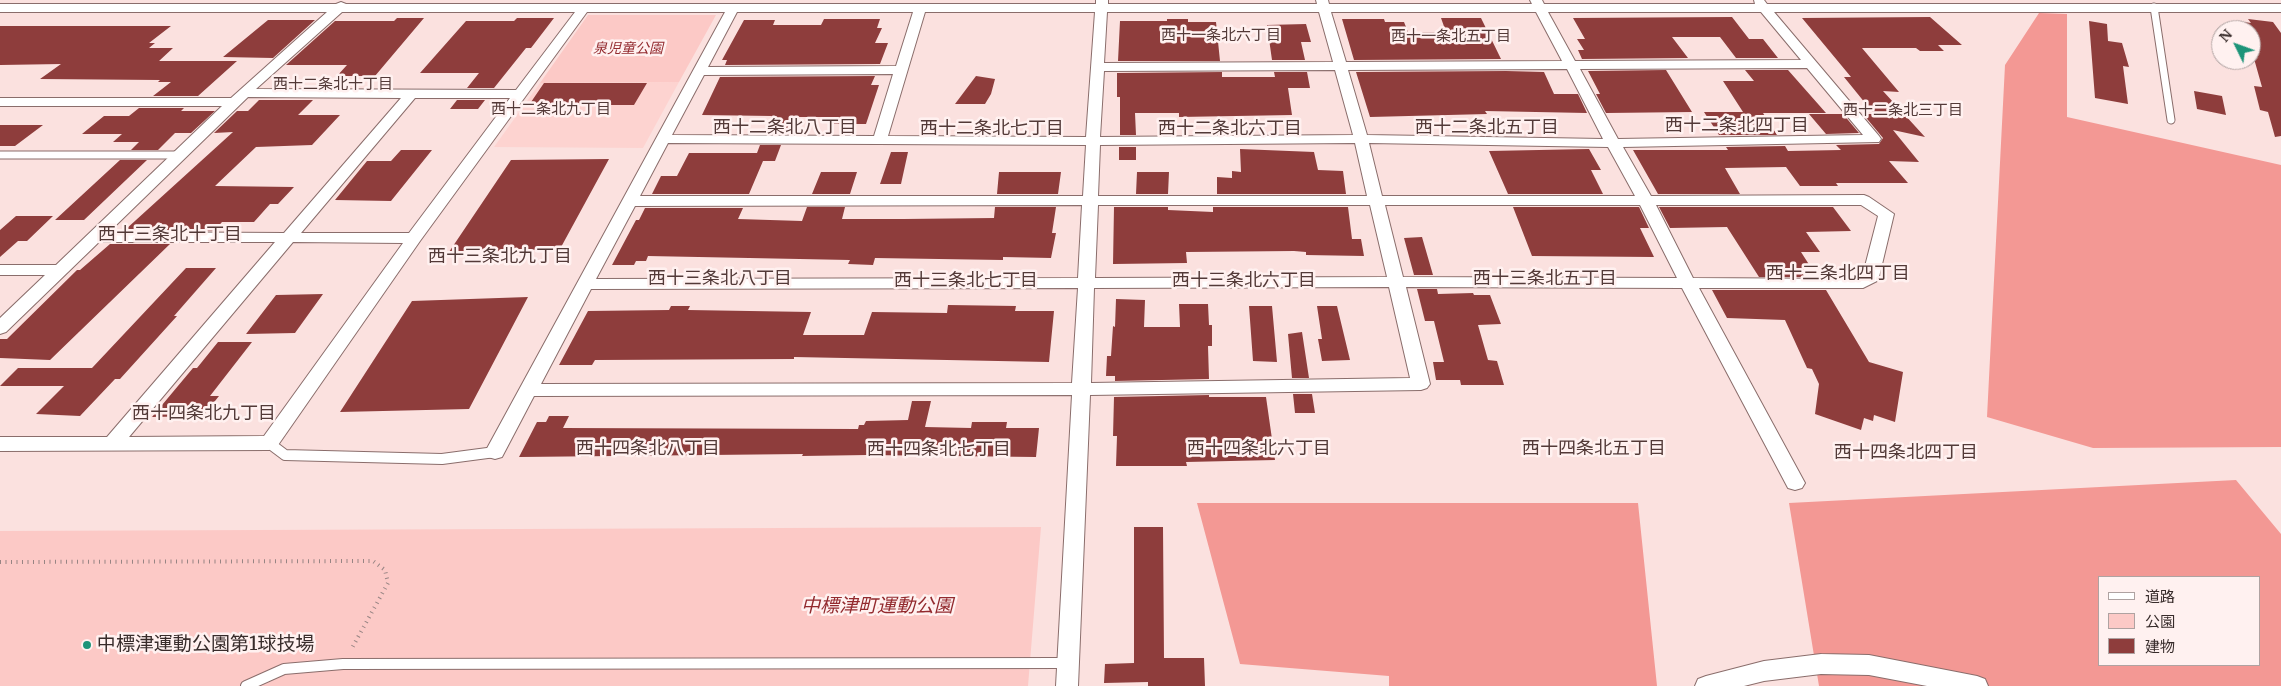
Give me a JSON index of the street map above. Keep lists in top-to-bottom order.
{
  "districts": [
    "西十一条北六丁目",
    "西十一条北五丁目",
    "西十二条北十丁目",
    "西十二条北九丁目",
    "西十二条北三丁目",
    "西十二条北四丁目",
    "西十二条北八丁目",
    "西十二条北五丁目",
    "西十二条北七丁目",
    "西十二条北六丁目",
    "西十三条北十丁目",
    "西十三条北九丁目",
    "西十三条北四丁目",
    "西十三条北八丁目",
    "西十三条北五丁目",
    "西十三条北七丁目",
    "西十三条北六丁目",
    "西十四条北九丁目",
    "西十四条北八丁目",
    "西十四条北六丁目",
    "西十四条北五丁目",
    "西十四条北七丁目",
    "西十四条北四丁目"
  ],
  "parks": ["泉児童公園", "中標津町運動公園"],
  "places": ["中標津運動公園第1球技場"],
  "legend": ["道路", "公園", "建物"],
  "north": "top left"
}
